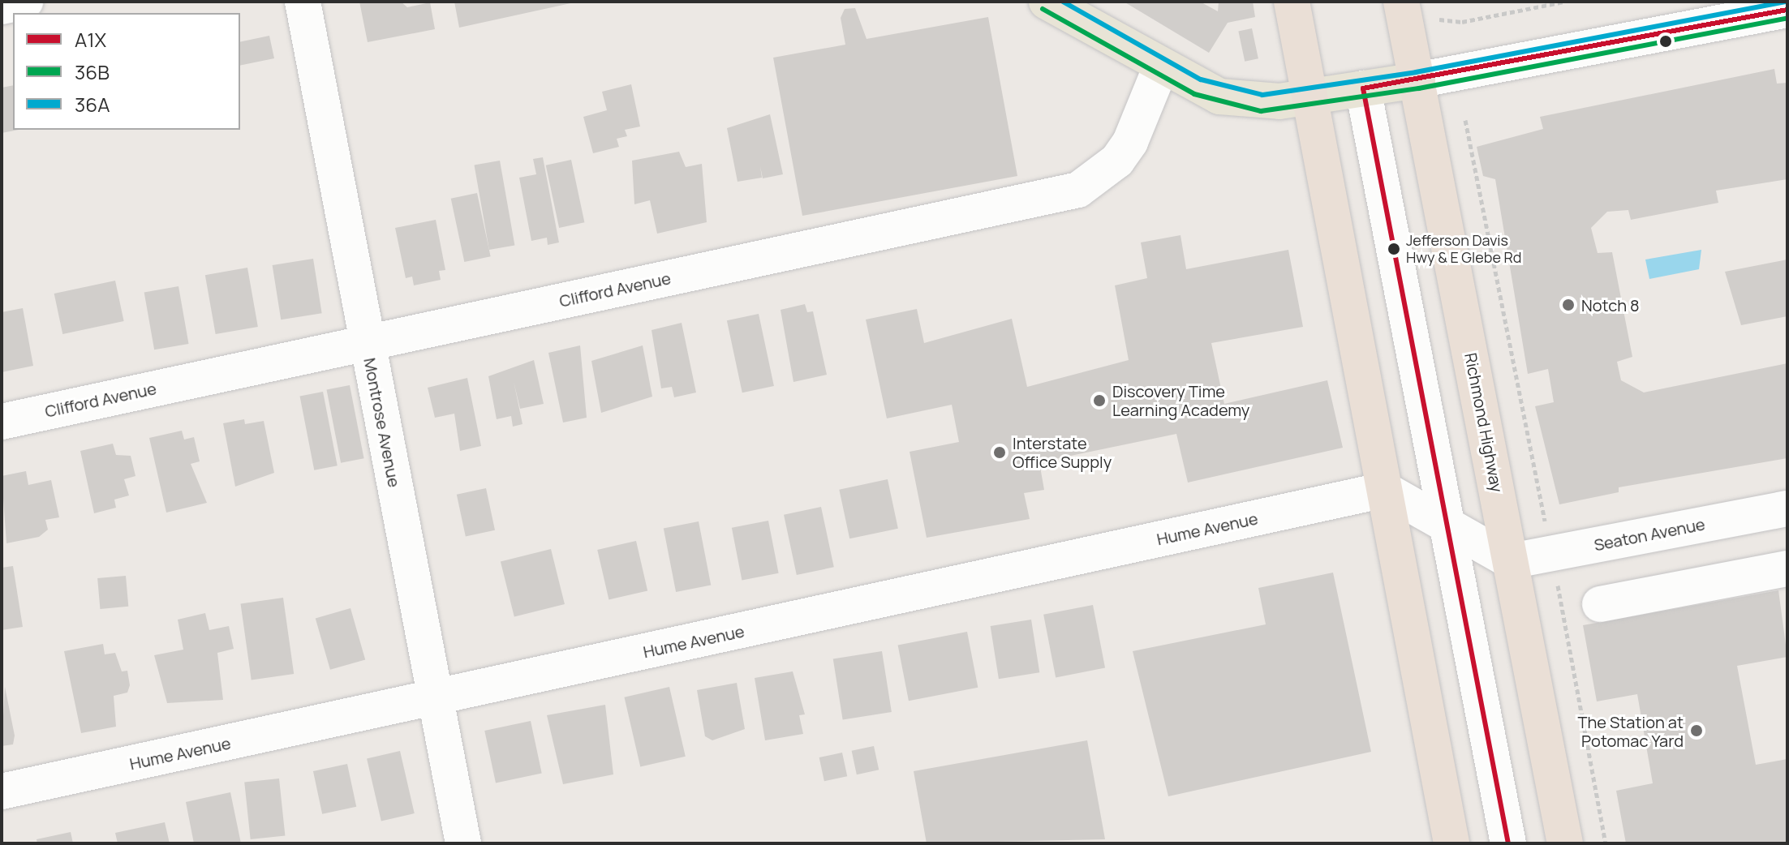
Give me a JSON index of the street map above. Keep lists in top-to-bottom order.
{
  "streets": {
    "highway": ["Richmond Highway"],
    "street": [
      "Clifford Avenue",
      "Montrose Avenue",
      "Hume Avenue",
      "Seaton Avenue"
    ]
  },
  "crossings": [
    ["Clifford Avenue", "Montrose Avenue"],
    ["Montrose Avenue", "Hume Avenue"],
    ["Richmond Highway", "Seaton Avenue"]
  ],
  "places": [
    "Jefferson Davis Hwy & E Glebe Rd",
    "Notch 8",
    "Discovery Time Learning Academy",
    "Interstate Office Supply",
    "The Station at Potomac Yard"
  ],
  "lines": ["transit line 36A", "transit line 36B", "transit line A1X"],
  "legend": ["A1X", "36B", "36A"]
}
